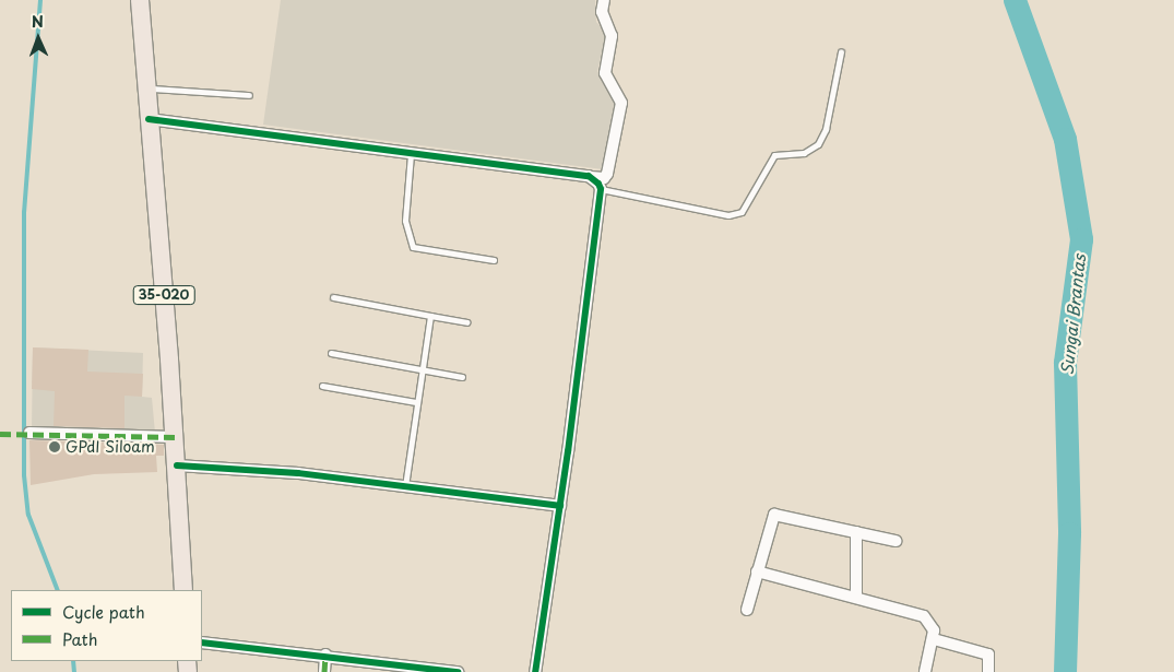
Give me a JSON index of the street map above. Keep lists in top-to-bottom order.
{
  "streets": {
    "main road": ["35-020"]
  },
  "water": ["Sungai Brantas"],
  "places": ["GPdI Siloam"],
  "legend": ["Cycle path", "Path"],
  "north": "top"
}
